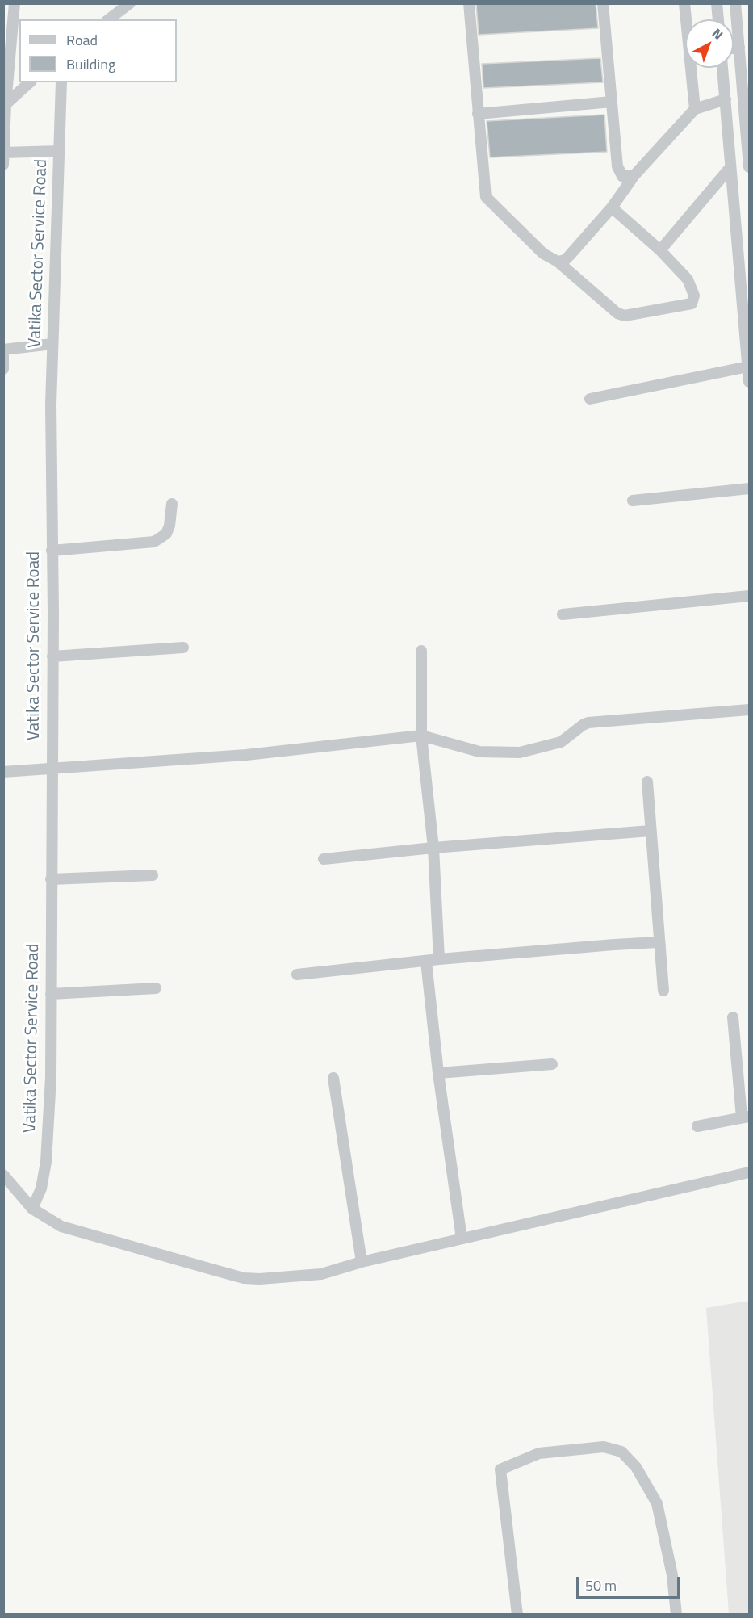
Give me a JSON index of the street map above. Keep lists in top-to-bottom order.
{
  "streets": {
    "street": ["Vatika Sector Service Road"]
  },
  "legend": ["Road", "Building"],
  "scale_bar": "50 m",
  "north": "top right"
}
